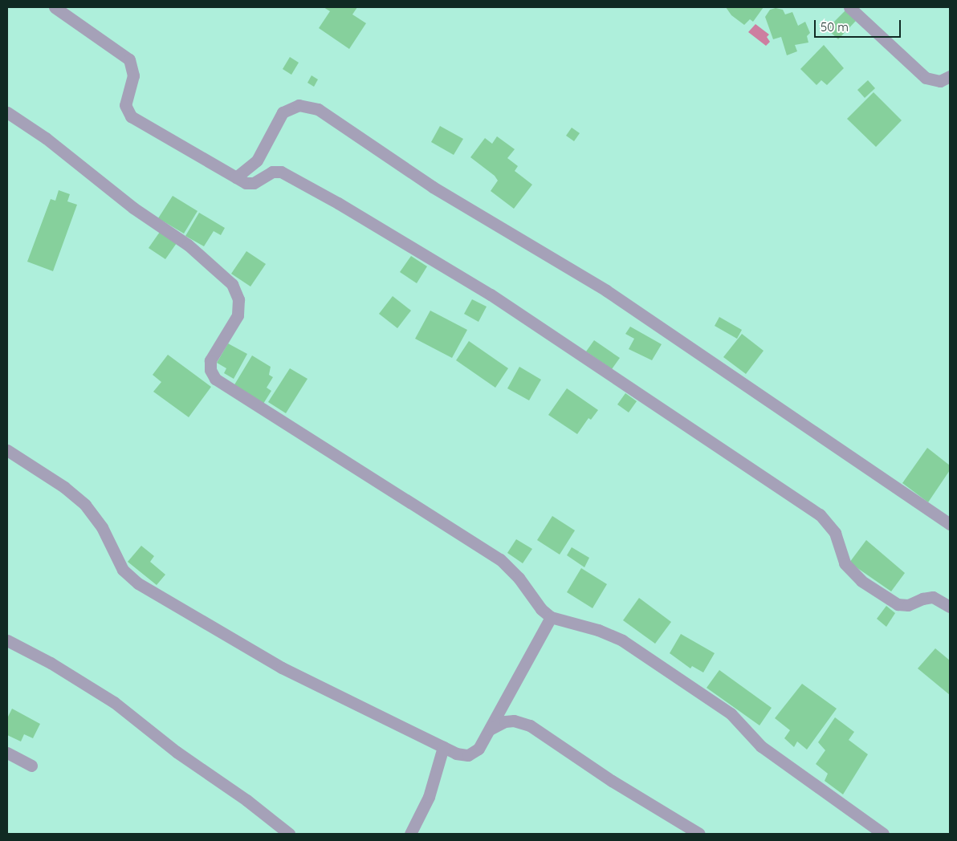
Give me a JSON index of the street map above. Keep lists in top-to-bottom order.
{
  "scale_bar": "50 m"
}
